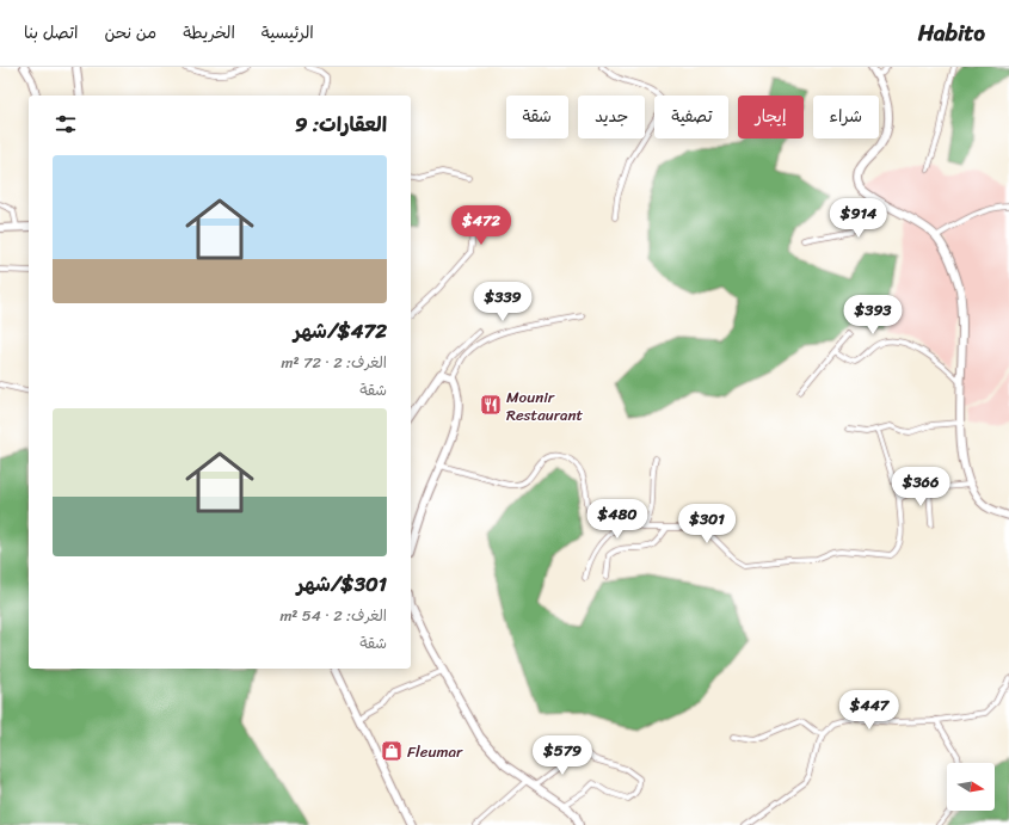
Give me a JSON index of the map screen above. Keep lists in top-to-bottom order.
{
  "places": {
    "restaurant": ["Mounir Restaurant"],
    "shop": ["Fleumar"]
  },
  "north": "right",
  "page": {
    "header": "Habito",
    "nav": [
      "الرئيسية",
      "الخريطة",
      "من نحن",
      "اتصل بنا"
    ],
    "chip": [
      "شراء",
      "إيجار",
      "تصفية",
      "جديد",
      "شقة"
    ],
    "heading": "العقارات: 9",
    "list": [
      {
        "name": "$472/شهر",
        "note": "الغرف: 2 · 72 m² · شقة"
      },
      {
        "name": "$301/شهر",
        "note": "الغرف: 2 · 54 m² · شقة"
      }
    ],
    "price": [
      "$914",
      "$472",
      "$339",
      "$393",
      "$366",
      "$480",
      "$301",
      "$447",
      "$579"
    ]
  }
}
